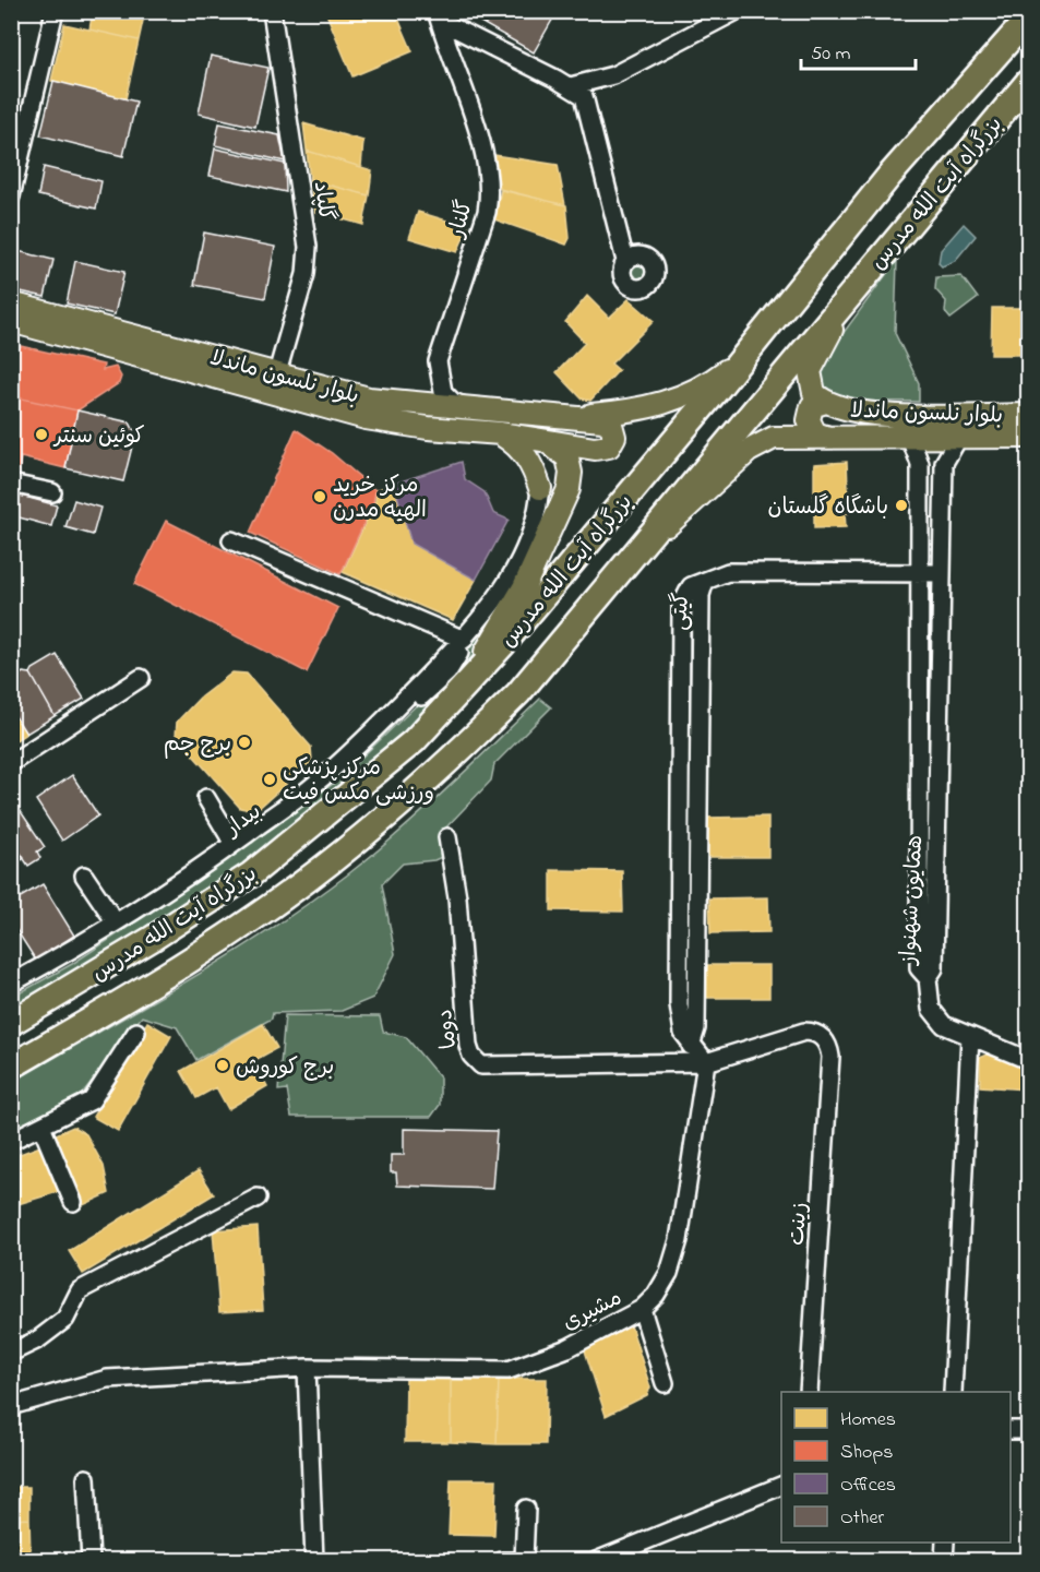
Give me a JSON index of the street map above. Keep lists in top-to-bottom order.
{
  "streets": {
    "highway": ["بزرگراه آیت الله مدرس"],
    "main road": ["بلوار نلسون ماندلا"],
    "street": [
      "گلپاد",
      "گلنار",
      "گیتی",
      "بیدار",
      "همایون شهنواز",
      "دوما",
      "زینت",
      "مشیری"
    ]
  },
  "crossings": [
    ["بزرگراه آیت الله مدرس", "بلوار نلسون ماندلا"],
    ["گلپاد", "بلوار نلسون ماندلا"],
    ["گلنار", "بلوار نلسون ماندلا"],
    ["بلوار نلسون ماندلا", "همایون شهنواز"],
    ["گیتی", "همایون شهنواز"],
    ["گیتی", "دوما"],
    ["گیتی", "زینت"],
    ["گیتی", "مشیری"],
    ["دوما", "زینت"],
    ["دوما", "مشیری"],
    ["زینت", "مشیری"]
  ],
  "places": [
    "کوئین سنتر",
    "مرکز خرید الهیه مدرن",
    "باشگاه گلستان",
    "برج جم",
    "مرکز پزشکی ورزشی مکس فیت",
    "برج کوروش"
  ],
  "legend": [
    "Homes",
    "Shops",
    "Offices",
    "Other"
  ],
  "scale_bar": "50 m"
}
